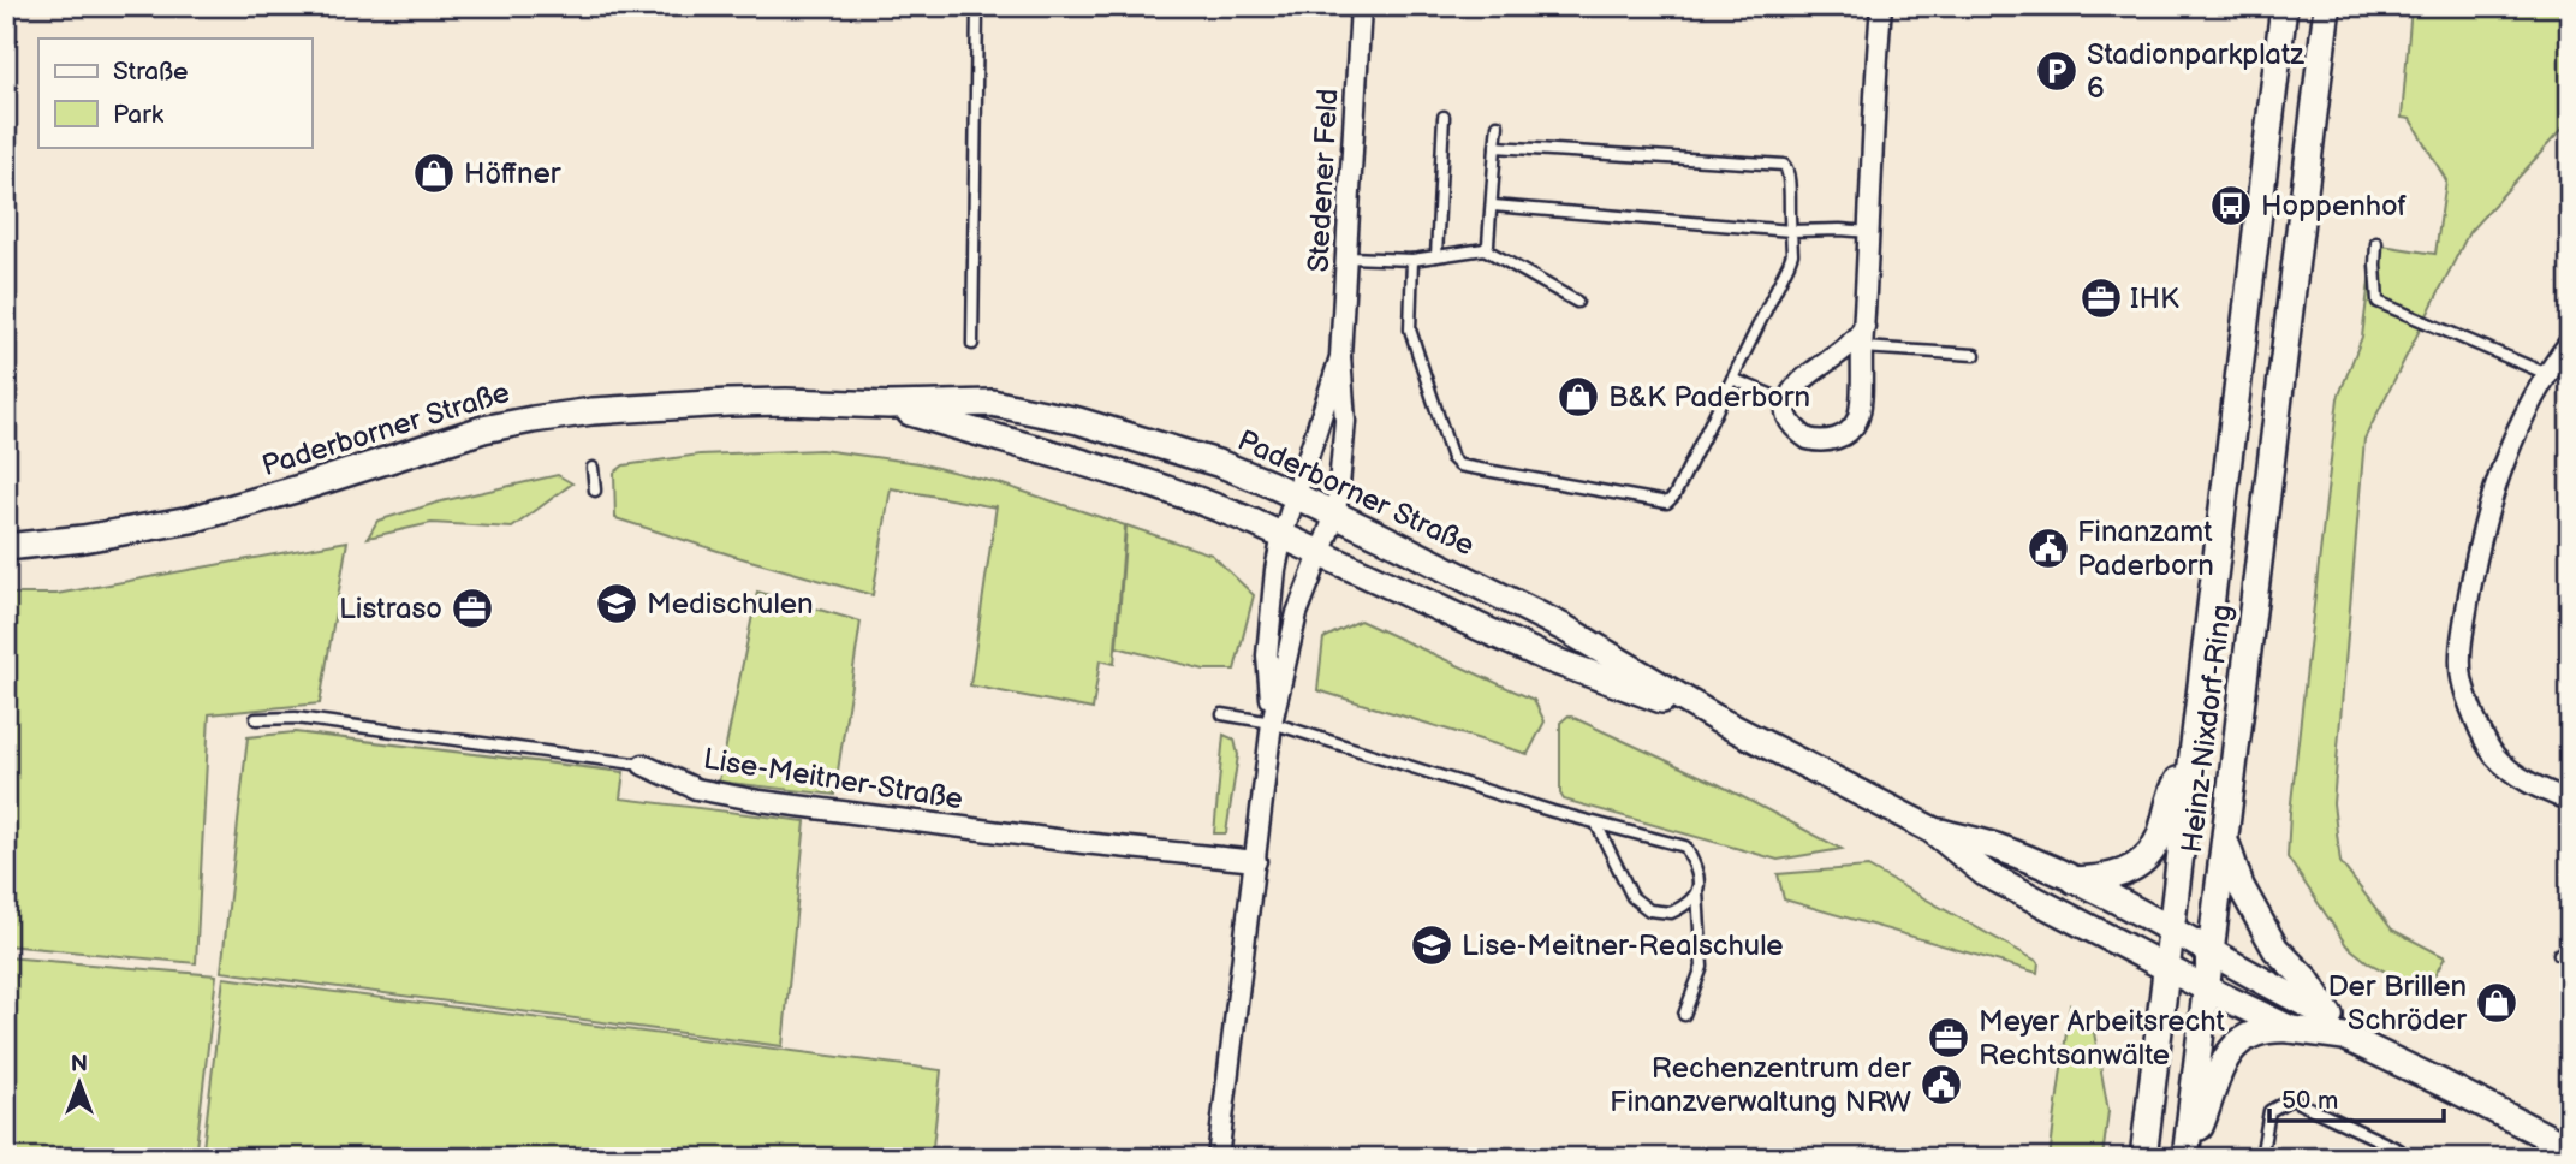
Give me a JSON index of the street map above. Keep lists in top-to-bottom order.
{
  "streets": {
    "street": [
      "Stedener Feld",
      "Paderborner Straße",
      "Heinz-Nixdorf-Ring",
      "Lise-Meitner-Straße"
    ]
  },
  "crossings": [
    ["Stedener Feld", "Paderborner Straße"],
    ["Paderborner Straße", "Heinz-Nixdorf-Ring"]
  ],
  "places": {
    "parking": ["Stadionparkplatz 6"],
    "shop": ["Höffner", "B&K Paderborn", "Der Brillen Schröder"],
    "bus stop": ["Hoppenhof"],
    "office": ["IHK", "Listraso", "Meyer Arbeitsrecht Rechtsanwälte"],
    "public building": ["Finanzamt Paderborn", "Rechenzentrum der Finanzverwaltung NRW"],
    "school or university": ["Medischulen", "Lise-Meitner-Realschule"]
  },
  "legend": ["Straße", "Park"],
  "scale_bar": "50 m",
  "north": "top"
}
